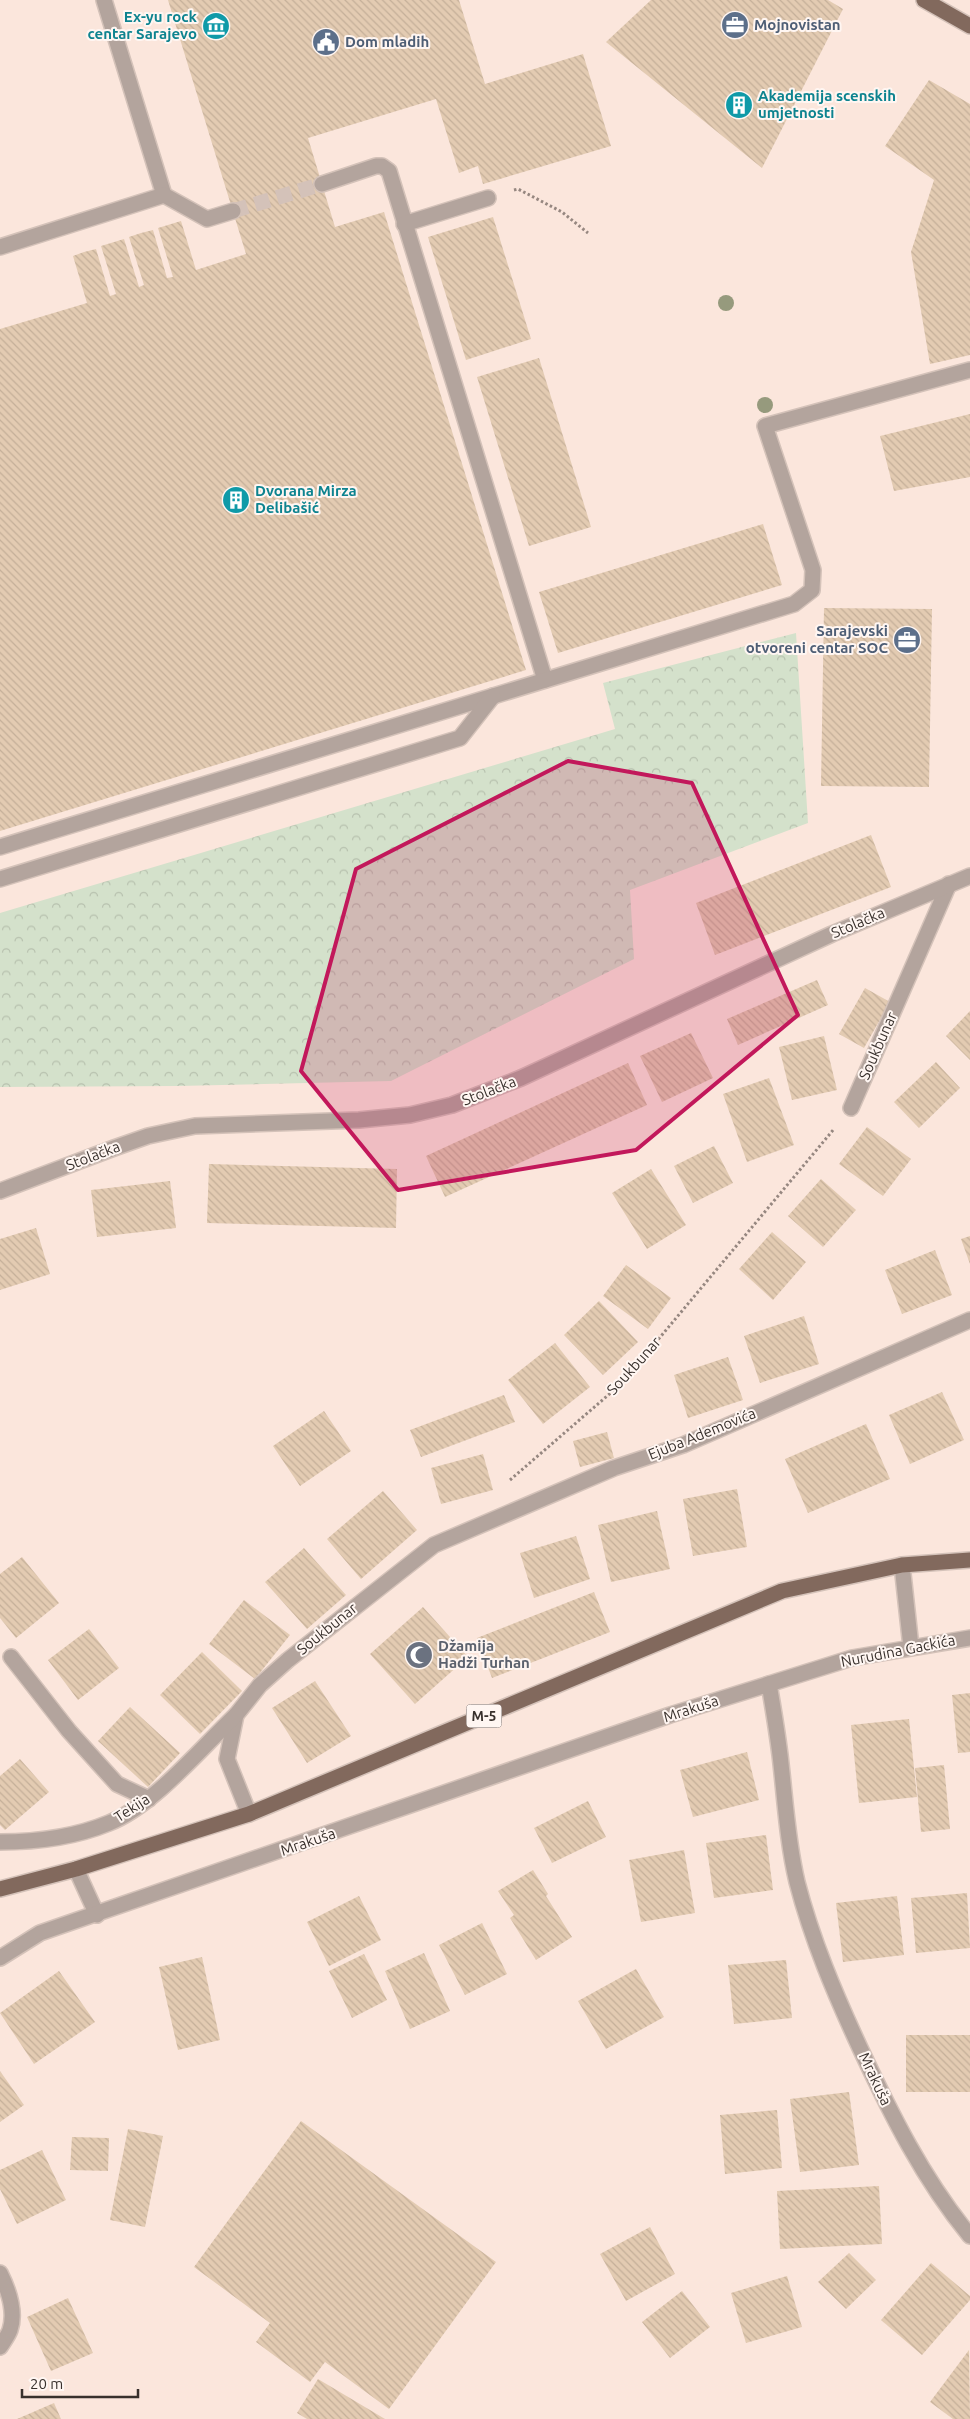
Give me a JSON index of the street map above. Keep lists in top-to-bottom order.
{
  "streets": {
    "main road": ["M-5"],
    "street": [
      "Stolačka",
      "Soukbunar",
      "Ejuba Ademovića",
      "Nurudina Gackića",
      "Mrakuša",
      "Tekija"
    ]
  },
  "crossings": [
    ["Stolačka", "Soukbunar"],
    ["Soukbunar", "Ejuba Ademovića"],
    ["Soukbunar", "M-5"],
    ["Soukbunar", "Tekija"],
    ["Nurudina Gackića", "Mrakuša"]
  ],
  "places": {
    "office": ["Mojnovistan", "Sarajevski otvoreni centar SOC"],
    "museum": ["Ex-yu rock centar Sarajevo"],
    "public building": ["Dom mladih"],
    "building": ["Akademija scenskih umjetnosti", "Dvorana Mirza Delibašić"],
    "mosque": ["Džamija Hadži Turhan"]
  },
  "scale_bar": "20 m"
}
